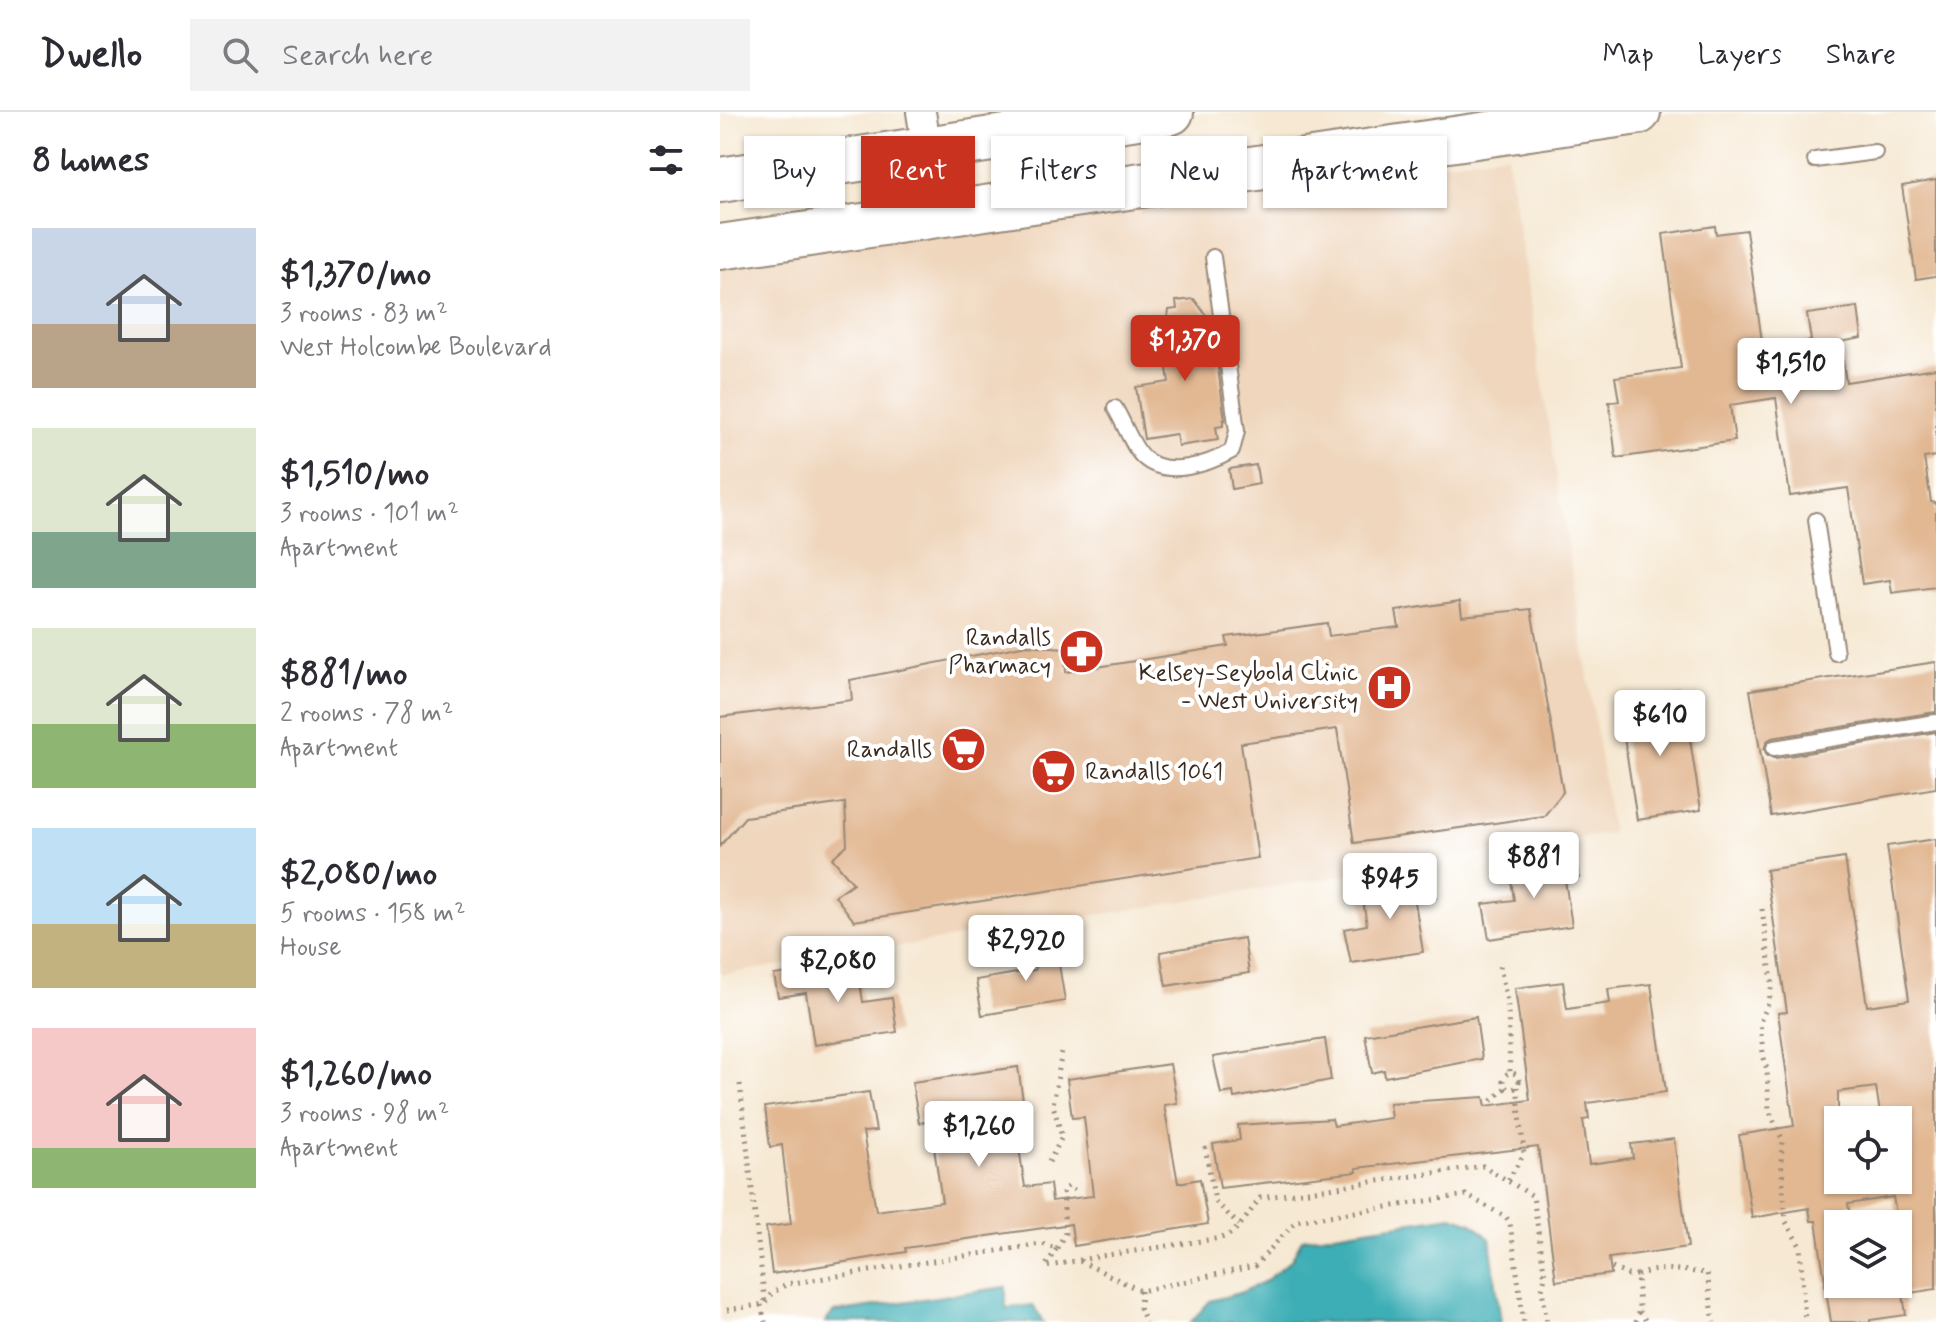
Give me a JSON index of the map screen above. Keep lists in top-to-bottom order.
{
  "places": {
    "pharmacy": ["Randalls Pharmacy"],
    "hospital": ["Kelsey-Seybold Clinic - West University"],
    "supermarket": ["Randalls", "Randalls 1061"]
  },
  "page": {
    "header": "Dwello",
    "search": "Search here",
    "nav": ["Map", "Layers", "Share"],
    "heading": "8 homes",
    "chip": [
      "Buy",
      "Rent",
      "Filters",
      "New",
      "Apartment"
    ],
    "list": [
      {
        "name": "$1,370/mo",
        "note": "3 rooms · 83 m² · West Holcombe Boulevard"
      },
      {
        "name": "$1,510/mo",
        "note": "3 rooms · 101 m² · Apartment"
      },
      {
        "name": "$881/mo",
        "note": "2 rooms · 78 m² · Apartment"
      },
      {
        "name": "$2,080/mo",
        "note": "5 rooms · 158 m² · House"
      },
      {
        "name": "$1,260/mo",
        "note": "3 rooms · 98 m² · Apartment"
      }
    ],
    "price": [
      "$1,370",
      "$1,510",
      "$610",
      "$881",
      "$945",
      "$2,920",
      "$2,080",
      "$1,260"
    ]
  }
}
